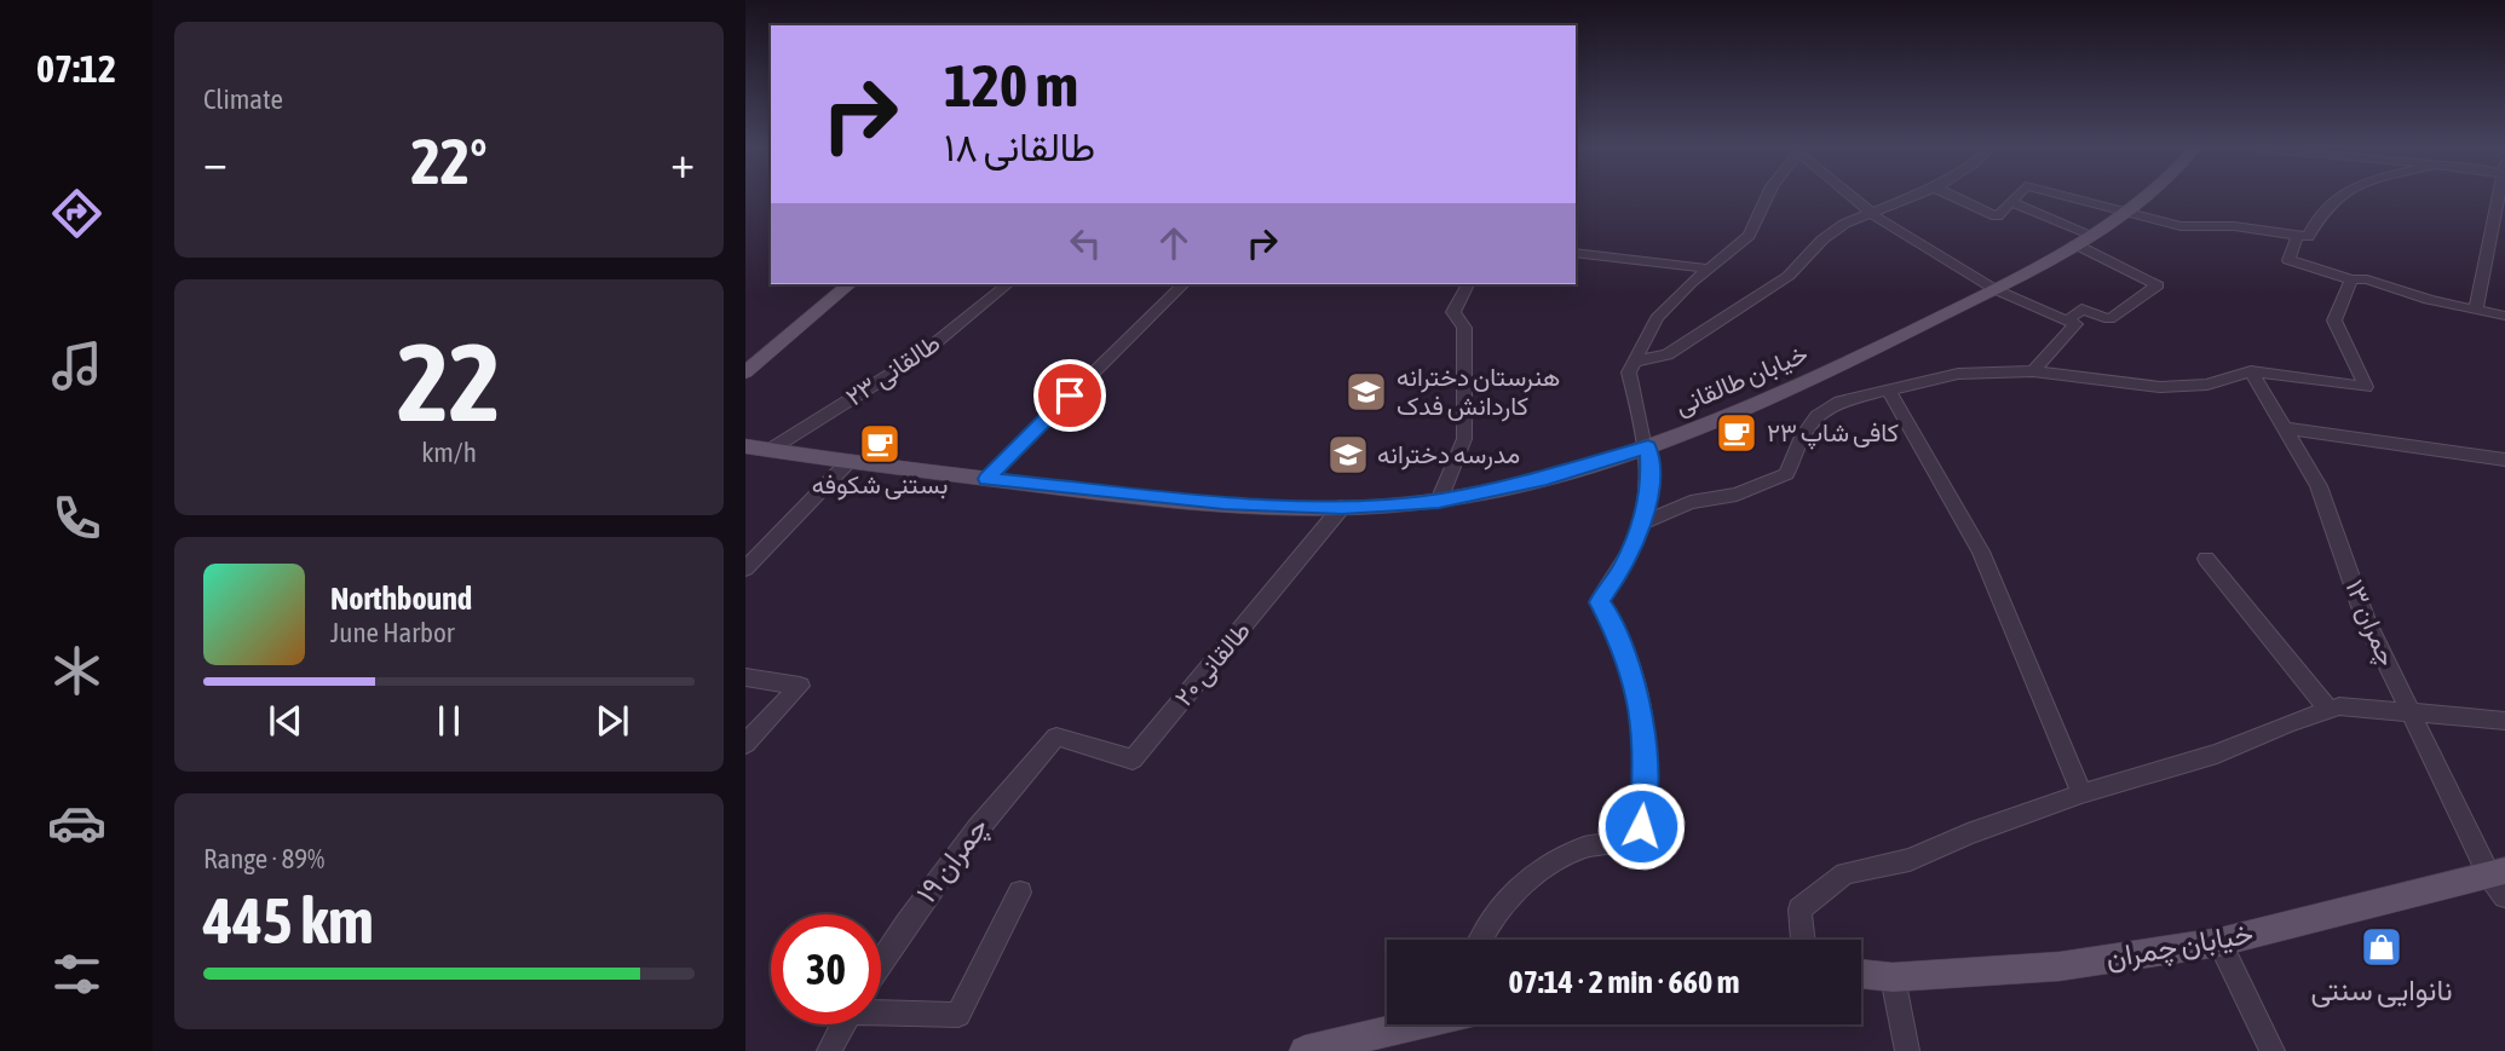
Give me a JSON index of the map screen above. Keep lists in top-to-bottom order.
{
  "streets": {
    "main road": ["خیابان طالقانی", "خیابان چمران"],
    "street": [
      "طالقانی ۲۳",
      "چمران ۱۳",
      "طالقانی ۲۰",
      "چمران ۱۹"
    ]
  },
  "crossings": [
    ["طالقانی ۲۳", "خیابان طالقانی"],
    ["خیابان طالقانی", "طالقانی ۲۰"],
    ["چمران ۱۳", "خیابان چمران"],
    ["طالقانی ۲۰", "چمران ۱۹"]
  ],
  "places": {
    "school or university": ["هنرستان دخترانه کاردانش فدک", "مدرسه دخترانه"],
    "cafe": ["کافی شاپ ۲۳", "بستنی شکوفه"],
    "shop": ["نانوایی سنتی"]
  },
  "page": {
    "tabs": "07:12",
    "tile": [
      "Climate",
      ["22", "km/h"],
      ["Range · 89%", "445 km"]
    ],
    "turn": ["120 m", "طالقانی ۱۸"],
    "heat": ["−", "22°", "+"],
    "song": ["Northbound", "June Harbor"],
    "limit": "30",
    "trip": "07:14 · 2 min · 660 m"
  }
}
